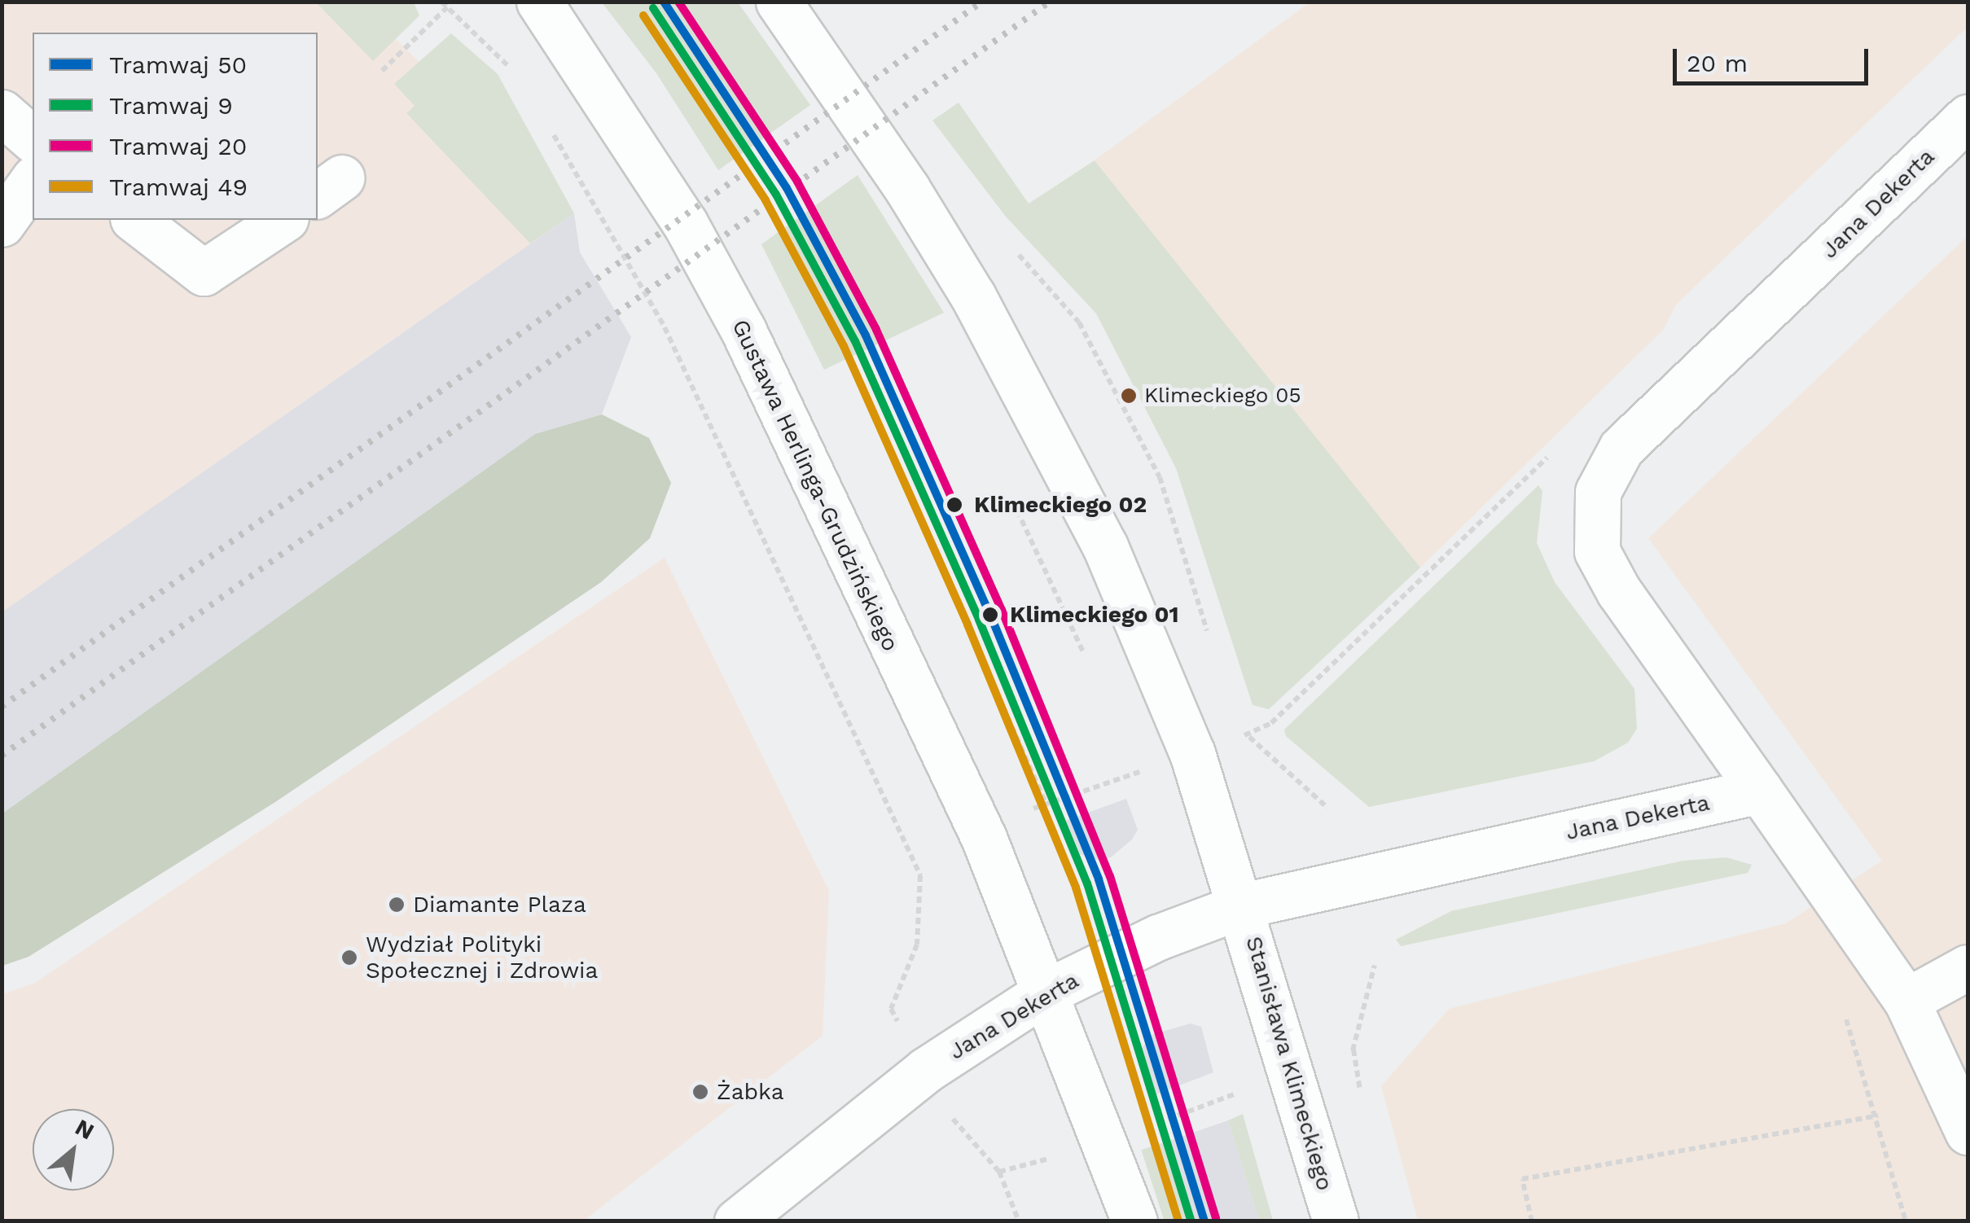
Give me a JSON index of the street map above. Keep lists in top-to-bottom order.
{
  "streets": {
    "main road": ["Jana Dekerta", "Gustawa Herlinga-Grudzińskiego", "Stanisława Klimeckiego"]
  },
  "crossings": [
    ["Jana Dekerta", "Gustawa Herlinga-Grudzińskiego"],
    ["Jana Dekerta", "Stanisława Klimeckiego"]
  ],
  "places": [
    "Klimeckiego 05",
    "Klimeckiego 02",
    "Klimeckiego 01",
    "Diamante Plaza",
    "Wydział Polityki Społecznej i Zdrowia",
    "Żabka"
  ],
  "lines": [
    "tram line 50",
    "tram line 20",
    "tram line 9",
    "tram line 49"
  ],
  "legend": [
    "Tramwaj 50",
    "Tramwaj 9",
    "Tramwaj 20",
    "Tramwaj 49"
  ],
  "scale_bar": "20 m",
  "north": "top right"
}
